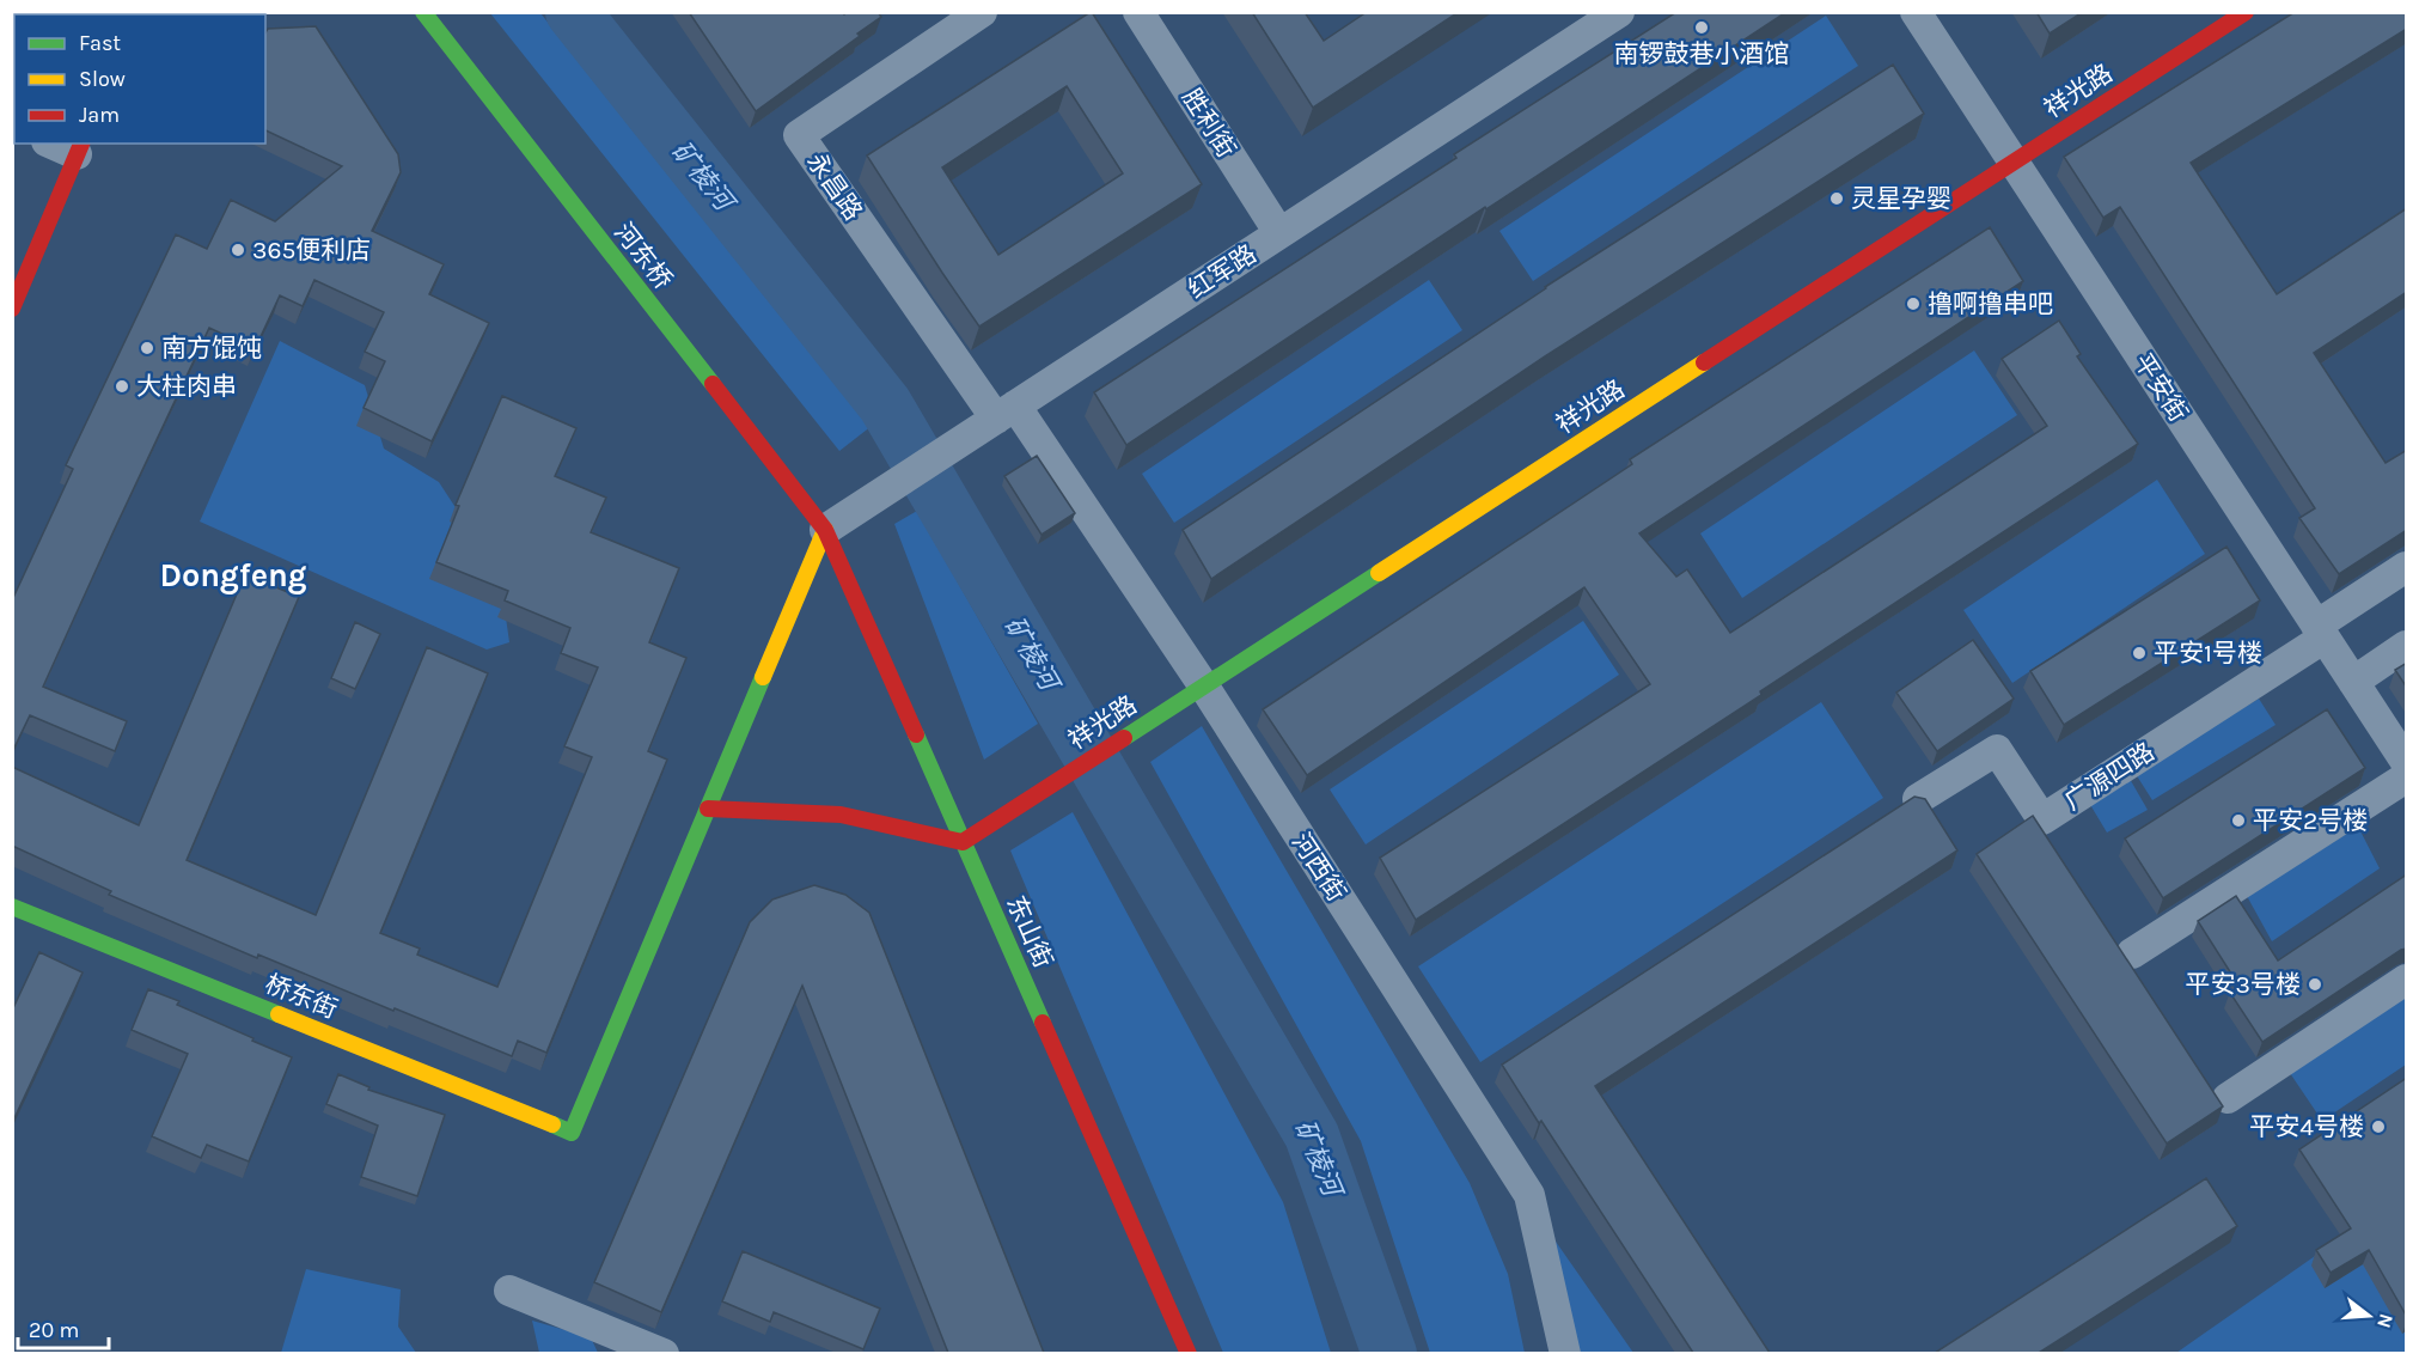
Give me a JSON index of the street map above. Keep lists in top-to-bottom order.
{
  "streets": {
    "street": [
      "祥光路",
      "胜利街",
      "永昌路",
      "河东桥",
      "红军路",
      "平安街",
      "广源四路",
      "河西街",
      "东山街",
      "桥东街"
    ]
  },
  "crossings": [
    ["祥光路", "平安街"],
    ["祥光路", "河西街"],
    ["祥光路", "东山街"],
    ["胜利街", "红军路"],
    ["永昌路", "红军路"],
    ["永昌路", "河西街"],
    ["河东桥", "红军路"],
    ["河东桥", "东山街"],
    ["红军路", "河西街"],
    ["红军路", "东山街"],
    ["平安街", "广源四路"]
  ],
  "districts": ["Dongfeng"],
  "water": ["矿棱河"],
  "places": [
    "南锣鼓巷小酒馆",
    "灵星孕婴",
    "365便利店",
    "撸啊撸串吧",
    "南方馄饨",
    "大柱肉串",
    "平安1号楼",
    "平安2号楼",
    "平安3号楼",
    "平安4号楼"
  ],
  "legend": ["Fast", "Slow", "Jam"],
  "scale_bar": "20 m",
  "north": "right"
}
